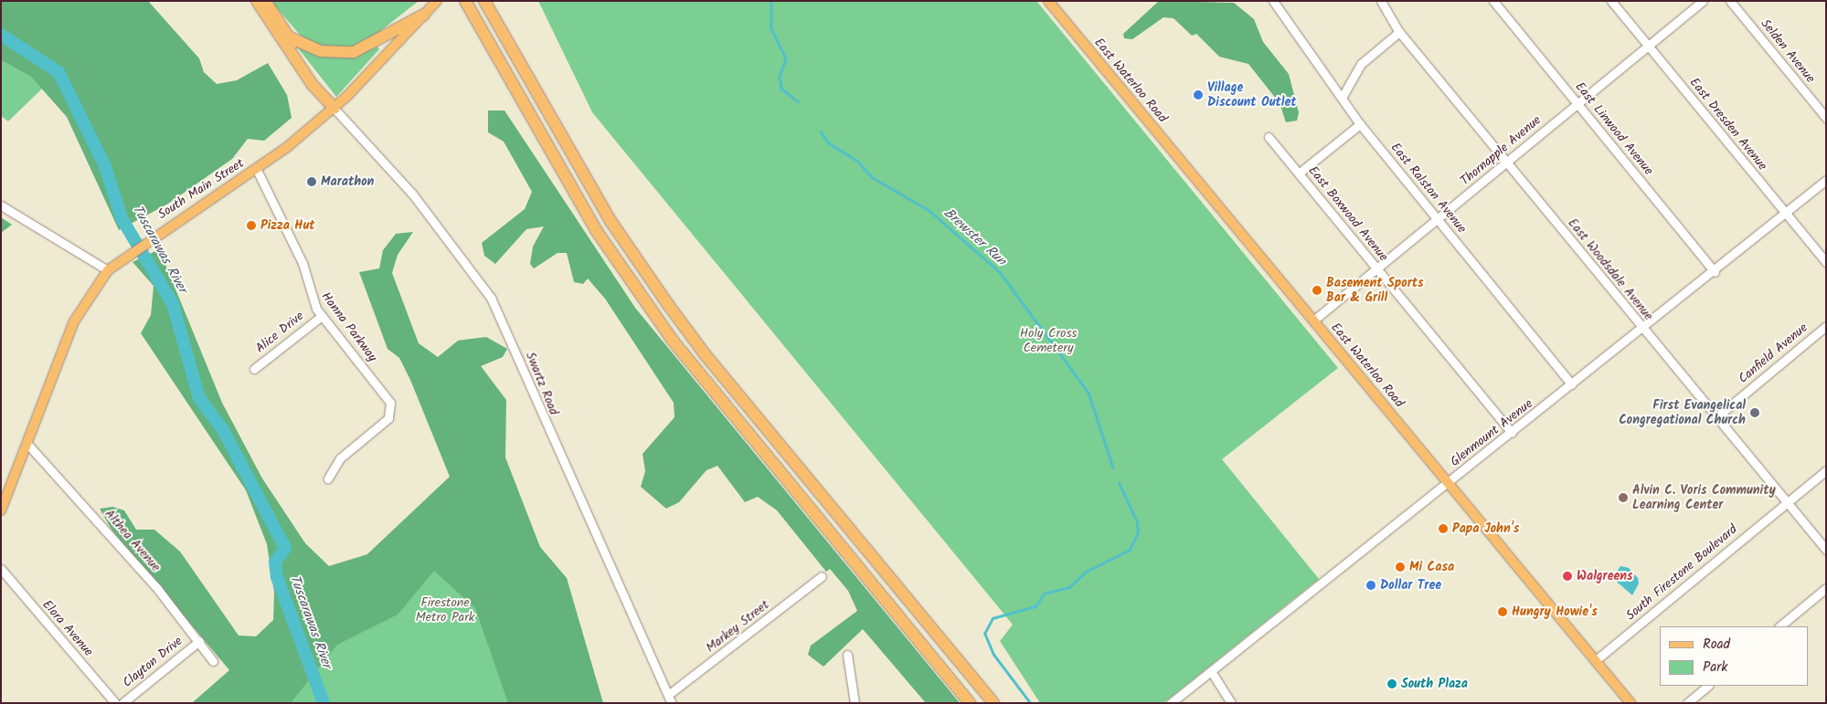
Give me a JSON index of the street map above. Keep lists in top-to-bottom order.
{
  "streets": {
    "main road": ["East Waterloo Road", "South Main Street"],
    "street": [
      "Selden Avenue",
      "East Dresden Avenue",
      "East Linwood Avenue",
      "Thornapple Avenue",
      "East Ralston Avenue",
      "East Boxwood Avenue",
      "East Woodsdale Avenue",
      "Hanna Parkway",
      "Alice Drive",
      "Canfield Avenue",
      "Swartz Road",
      "Glenmount Avenue",
      "Althea Avenue",
      "South Firestone Boulevard",
      "Markey Street",
      "Elora Avenue",
      "Clayton Drive"
    ]
  },
  "crossings": [
    ["East Waterloo Road", "Thornapple Avenue"],
    ["East Waterloo Road", "Glenmount Avenue"],
    ["East Waterloo Road", "South Firestone Boulevard"],
    ["East Dresden Avenue", "Thornapple Avenue"],
    ["East Dresden Avenue", "Glenmount Avenue"],
    ["East Linwood Avenue", "Thornapple Avenue"],
    ["East Linwood Avenue", "Glenmount Avenue"],
    ["Thornapple Avenue", "East Ralston Avenue"],
    ["Thornapple Avenue", "East Boxwood Avenue"],
    ["Thornapple Avenue", "East Woodsdale Avenue"],
    ["East Ralston Avenue", "Glenmount Avenue"],
    ["South Main Street", "Hanna Parkway"],
    ["South Main Street", "Swartz Road"],
    ["South Main Street", "Althea Avenue"],
    ["East Boxwood Avenue", "Glenmount Avenue"],
    ["East Woodsdale Avenue", "Canfield Avenue"],
    ["East Woodsdale Avenue", "Glenmount Avenue"],
    ["East Woodsdale Avenue", "South Firestone Boulevard"],
    ["Hanna Parkway", "Alice Drive"],
    ["Swartz Road", "Markey Street"],
    ["Althea Avenue", "Clayton Drive"]
  ],
  "water": ["Brewster Run", "Tuscarawas River"],
  "parks": ["Holy Cross Cemetery", "Firestone Metro Park"],
  "places": [
    "Village Discount Outlet",
    "Marathon",
    "Pizza Hut",
    "Basement Sports Bar & Grill",
    "First Evangelical Congregational Church",
    "Alvin C. Voris Community Learning Center",
    "Papa John's",
    "Mi Casa",
    "Walgreens",
    "Dollar Tree",
    "Hungry Howie's",
    "South Plaza"
  ],
  "legend": ["Road", "Park"]
}
